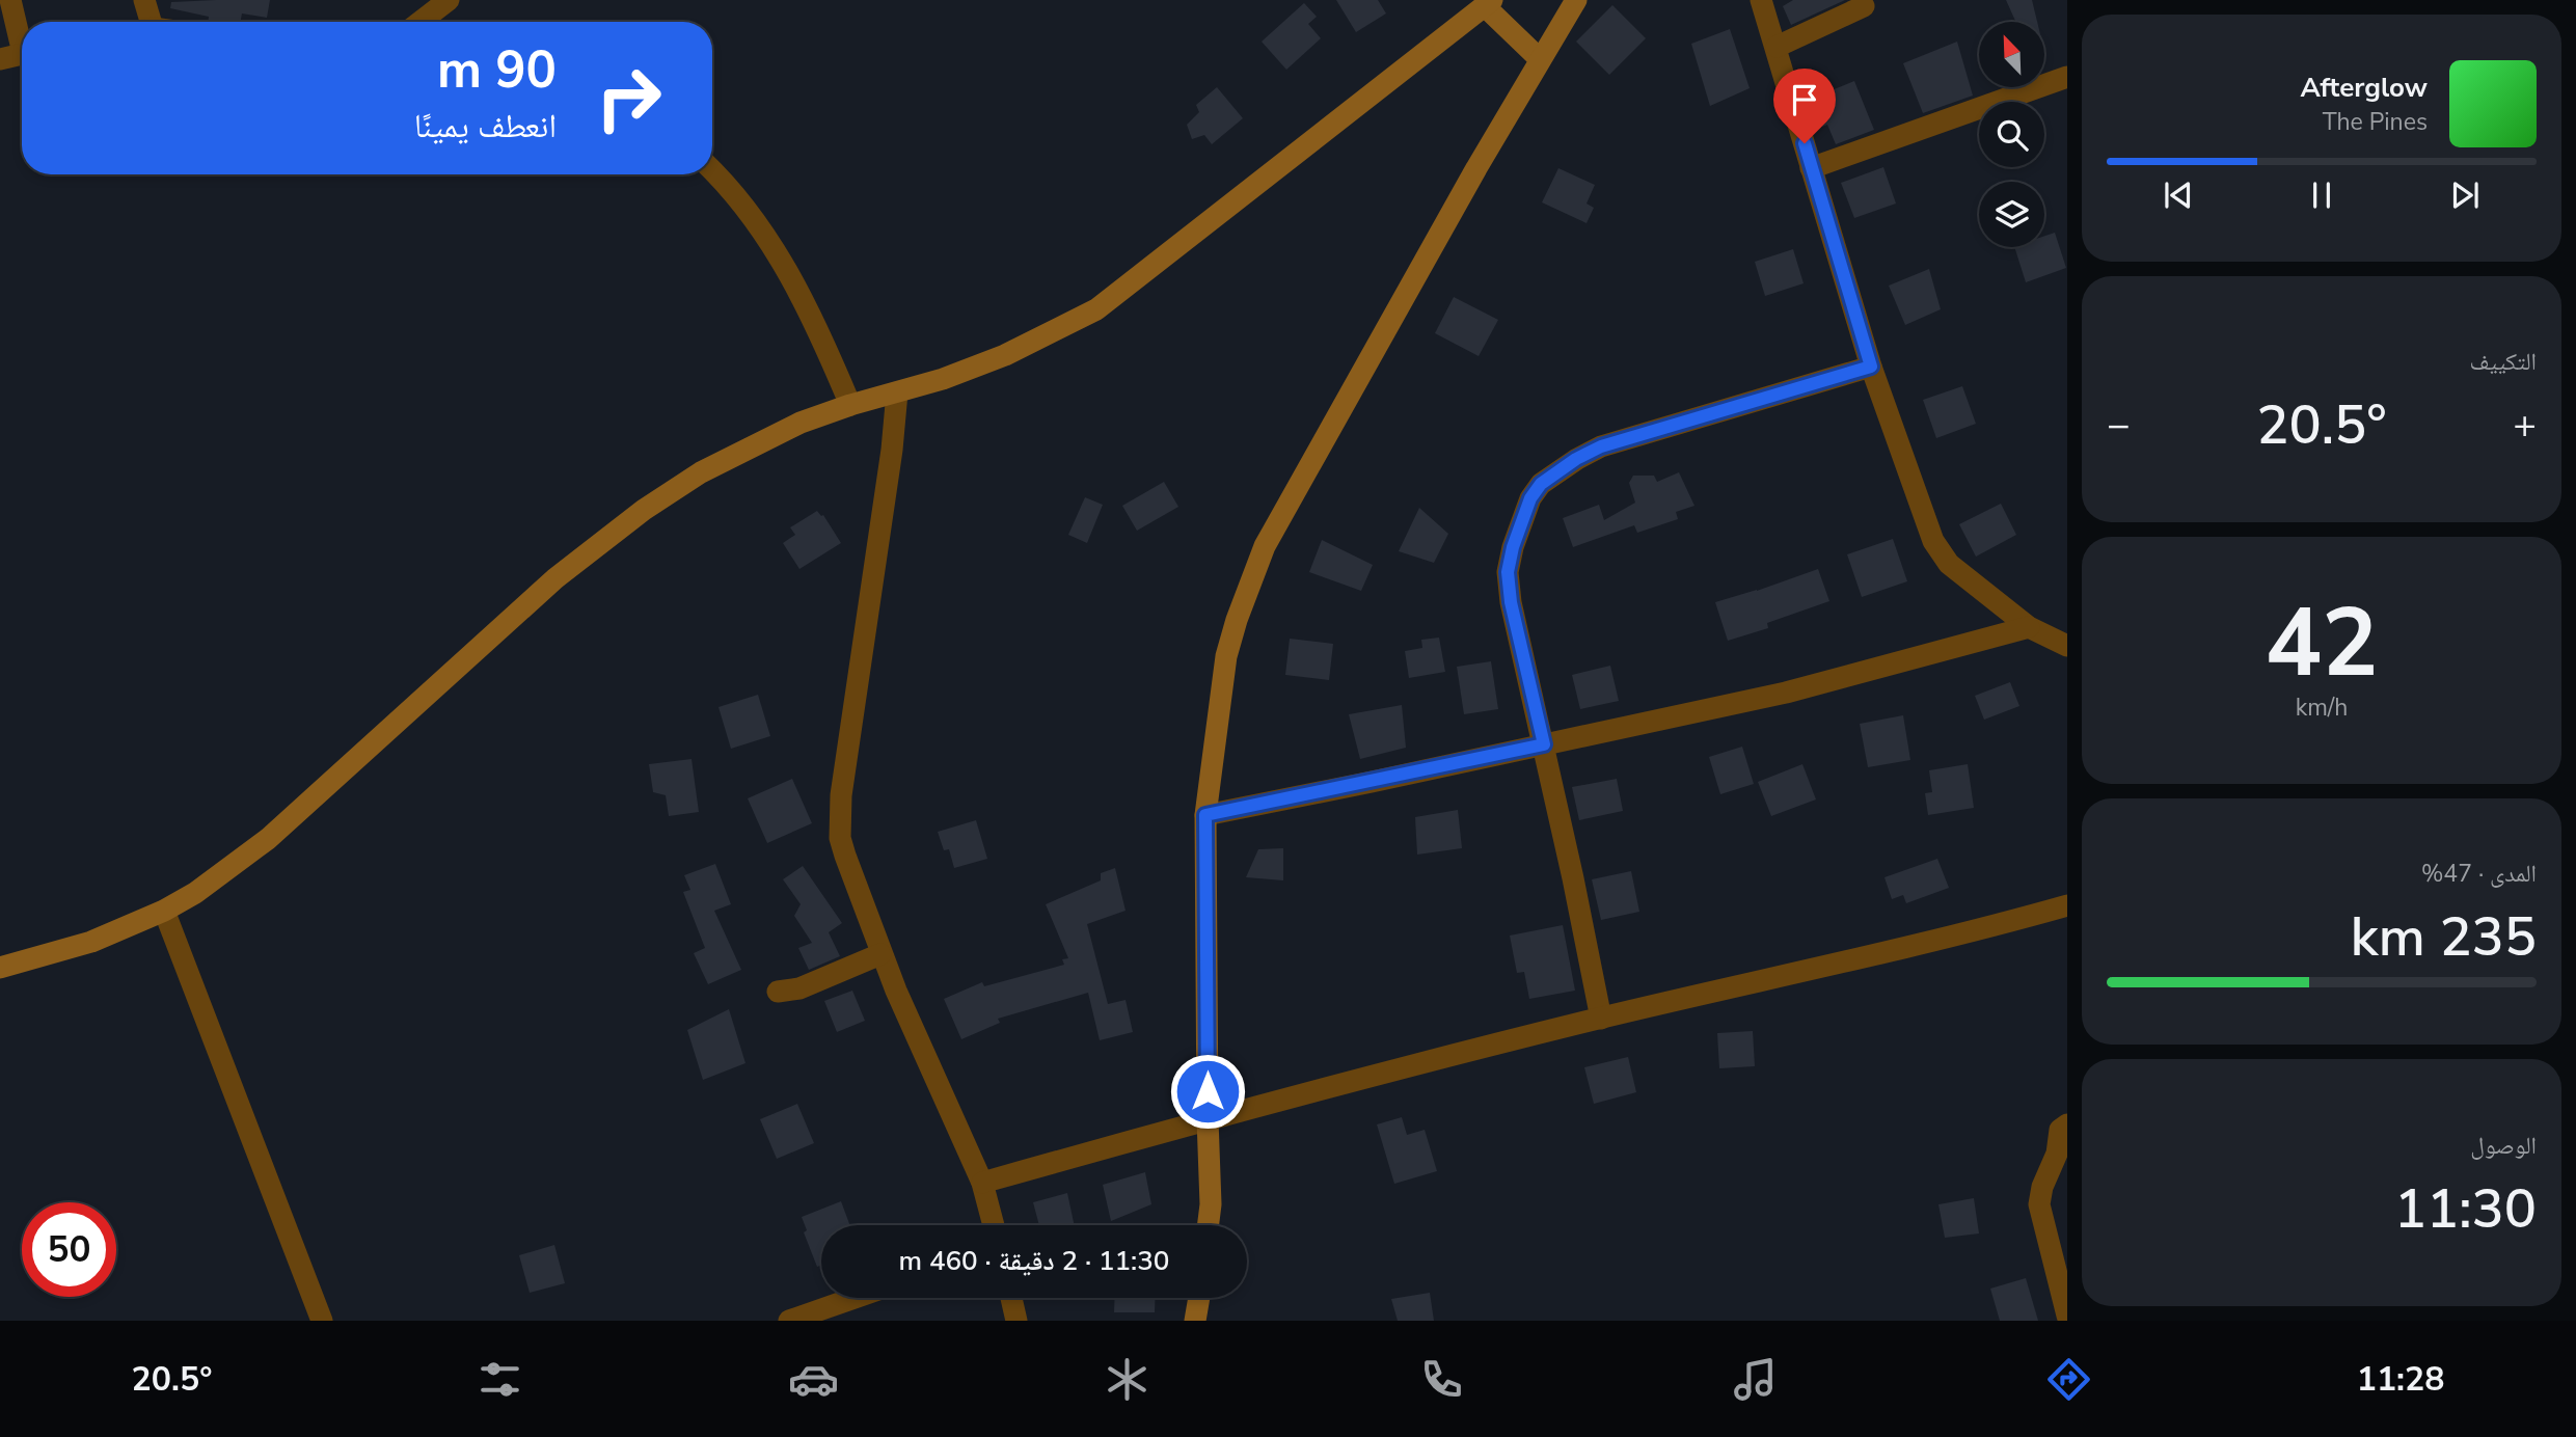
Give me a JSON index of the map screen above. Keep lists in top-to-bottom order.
{
  "north": "top left",
  "page": {
    "turn": ["90 m", "انعطف يمينًا"],
    "song": ["Afterglow", "The Pines"],
    "tile": [
      "التكييف",
      ["42", "km/h"],
      ["المدى · 47%", "235 km"],
      ["الوصول", "11:30"]
    ],
    "heat": ["−", "20.5°", "+"],
    "limit": "50",
    "trip": "11:30 · 2 دقيقة · 460 m",
    "tabs": ["11:28", "20.5°"]
  }
}
